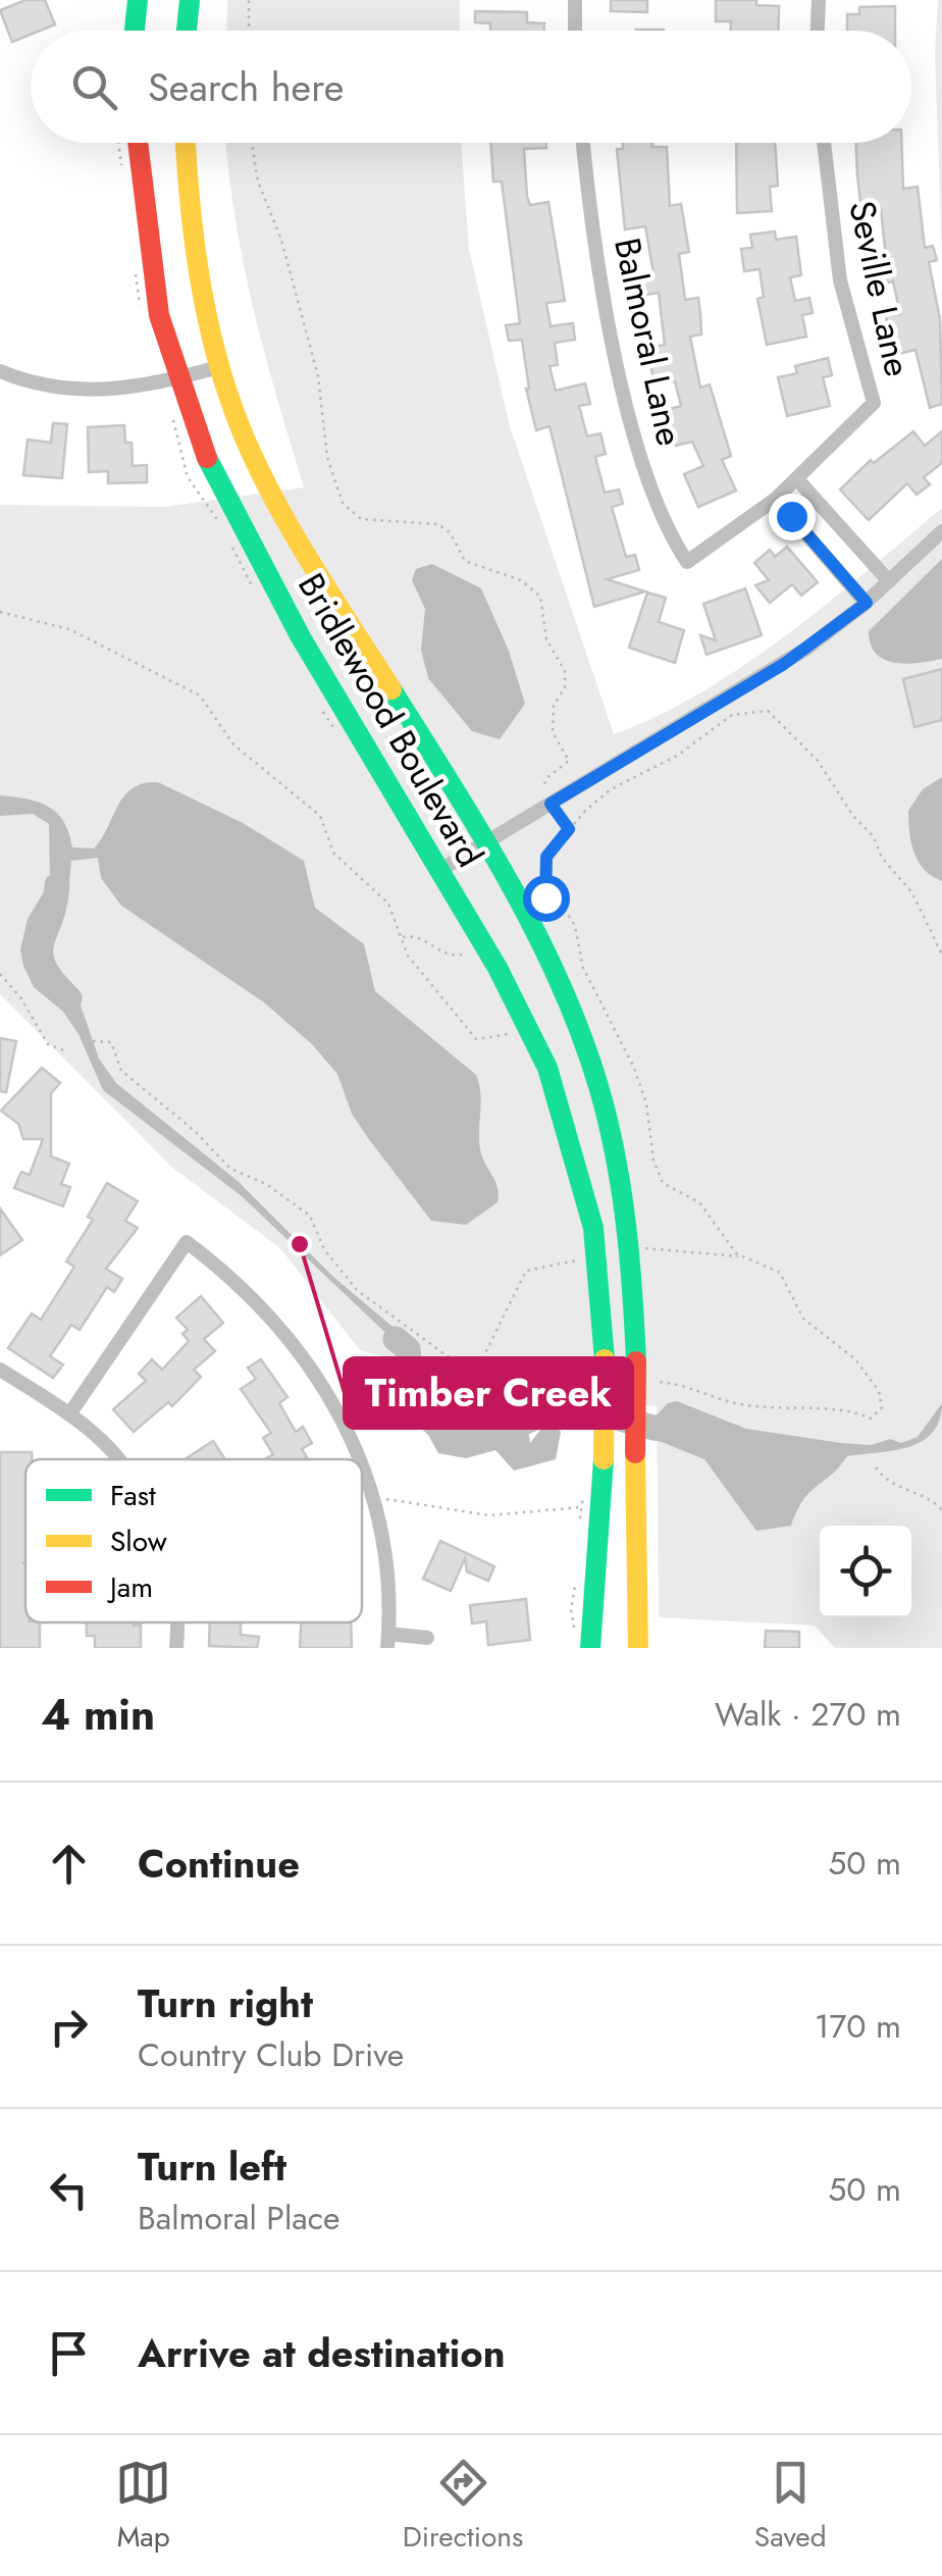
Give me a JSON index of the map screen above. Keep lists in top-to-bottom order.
{
  "streets": {
    "main road": ["Bridlewood Boulevard"],
    "street": ["Seville Lane", "Balmoral Lane"]
  },
  "crossings": [
    ["Seville Lane", "Balmoral Lane"]
  ],
  "places": ["Timber Creek"],
  "legend": ["Fast", "Slow", "Jam"],
  "page": {
    "search": "Search here",
    "heading": ["4 min", "Walk · 270 m"],
    "list": [
      ["Continue", "50 m"],
      ["Turn right", "Country Club Drive", "170 m"],
      ["Turn left", "Balmoral Place", "50 m"],
      "Arrive at destination"
    ],
    "nav": ["Map", "Directions", "Saved"]
  }
}
